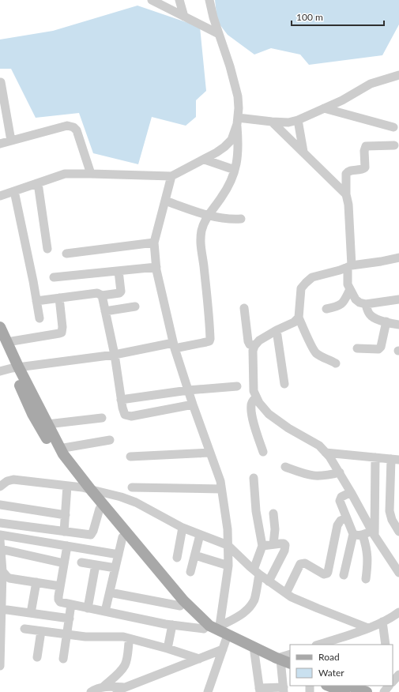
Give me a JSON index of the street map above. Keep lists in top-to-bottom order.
{
  "legend": ["Road", "Water"],
  "scale_bar": "100 m"
}
